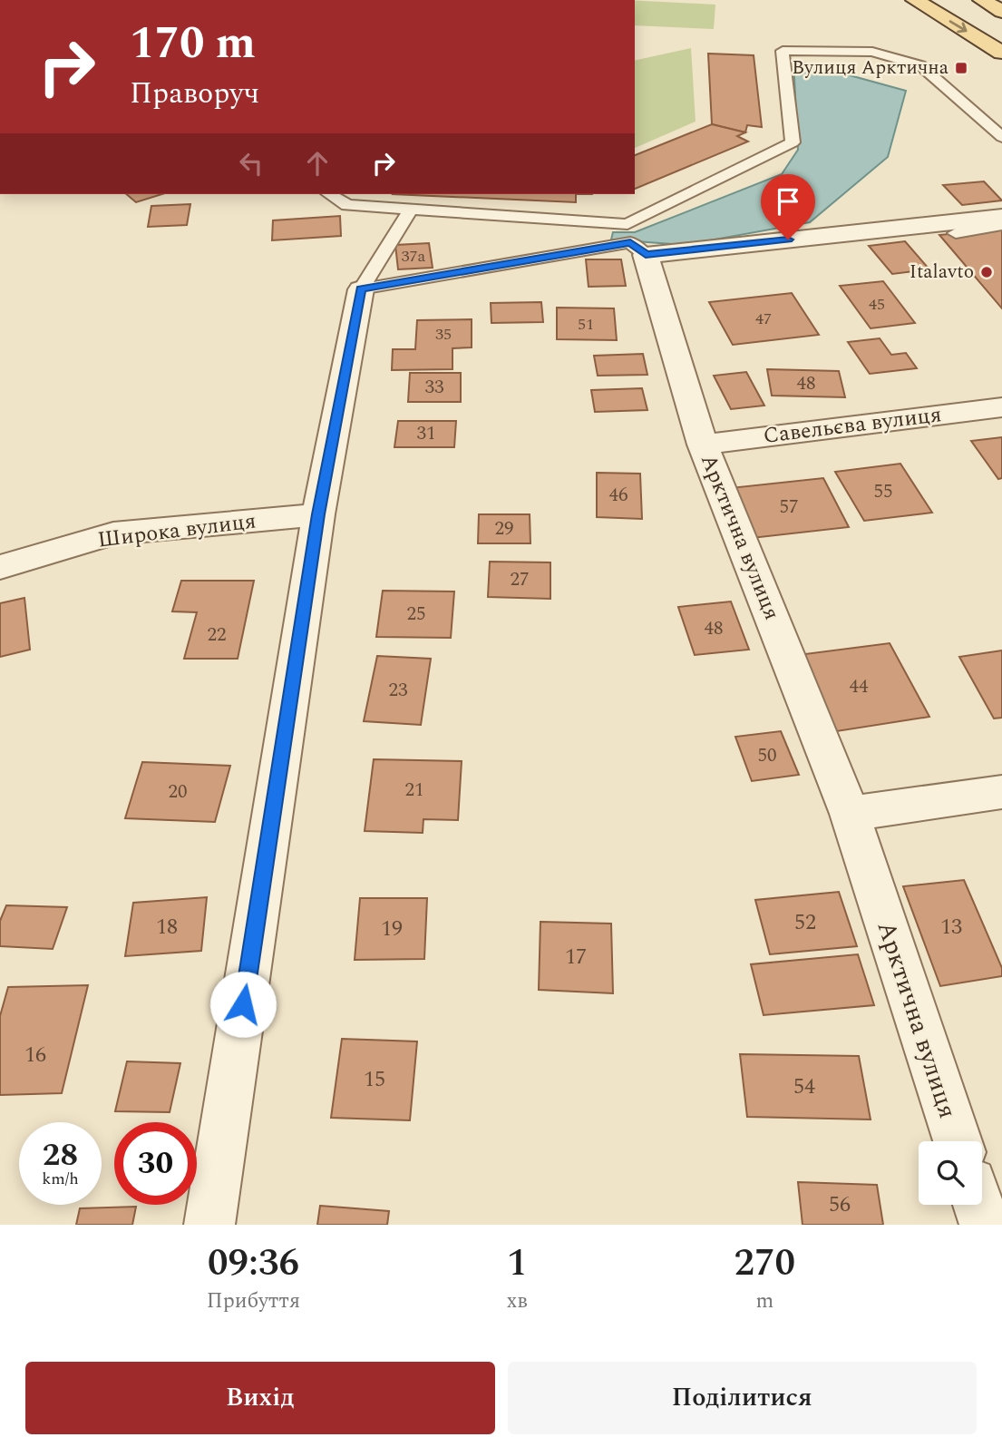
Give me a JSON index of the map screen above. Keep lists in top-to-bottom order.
{
  "streets": {
    "street": ["Савельєва вулиця", "Широка вулиця", "Арктична вулиця"]
  },
  "crossings": [
    ["Савельєва вулиця", "Арктична вулиця"]
  ],
  "places": {
    "transit": ["Вулиця Арктична"],
    "other": ["Italavto"]
  },
  "house_numbers": [
    "37а",
    "45",
    "47",
    "51",
    "35",
    "48",
    "33",
    "31",
    "55",
    "46",
    "57",
    "29",
    "27",
    "25",
    "48",
    "22",
    "44",
    "23",
    "50",
    "21",
    "20",
    "52",
    "18",
    "13",
    "19",
    "17",
    "16",
    "15",
    "54",
    "56"
  ],
  "page": {
    "turn": ["170 m", "Праворуч"],
    "speed": "28 km/h",
    "limit": "30",
    "eta": [
      "09:36",
      "Прибуття",
      "1",
      "хв",
      "270",
      "m"
    ],
    "buttons": ["Вихід", "Поділитися"]
  }
}
